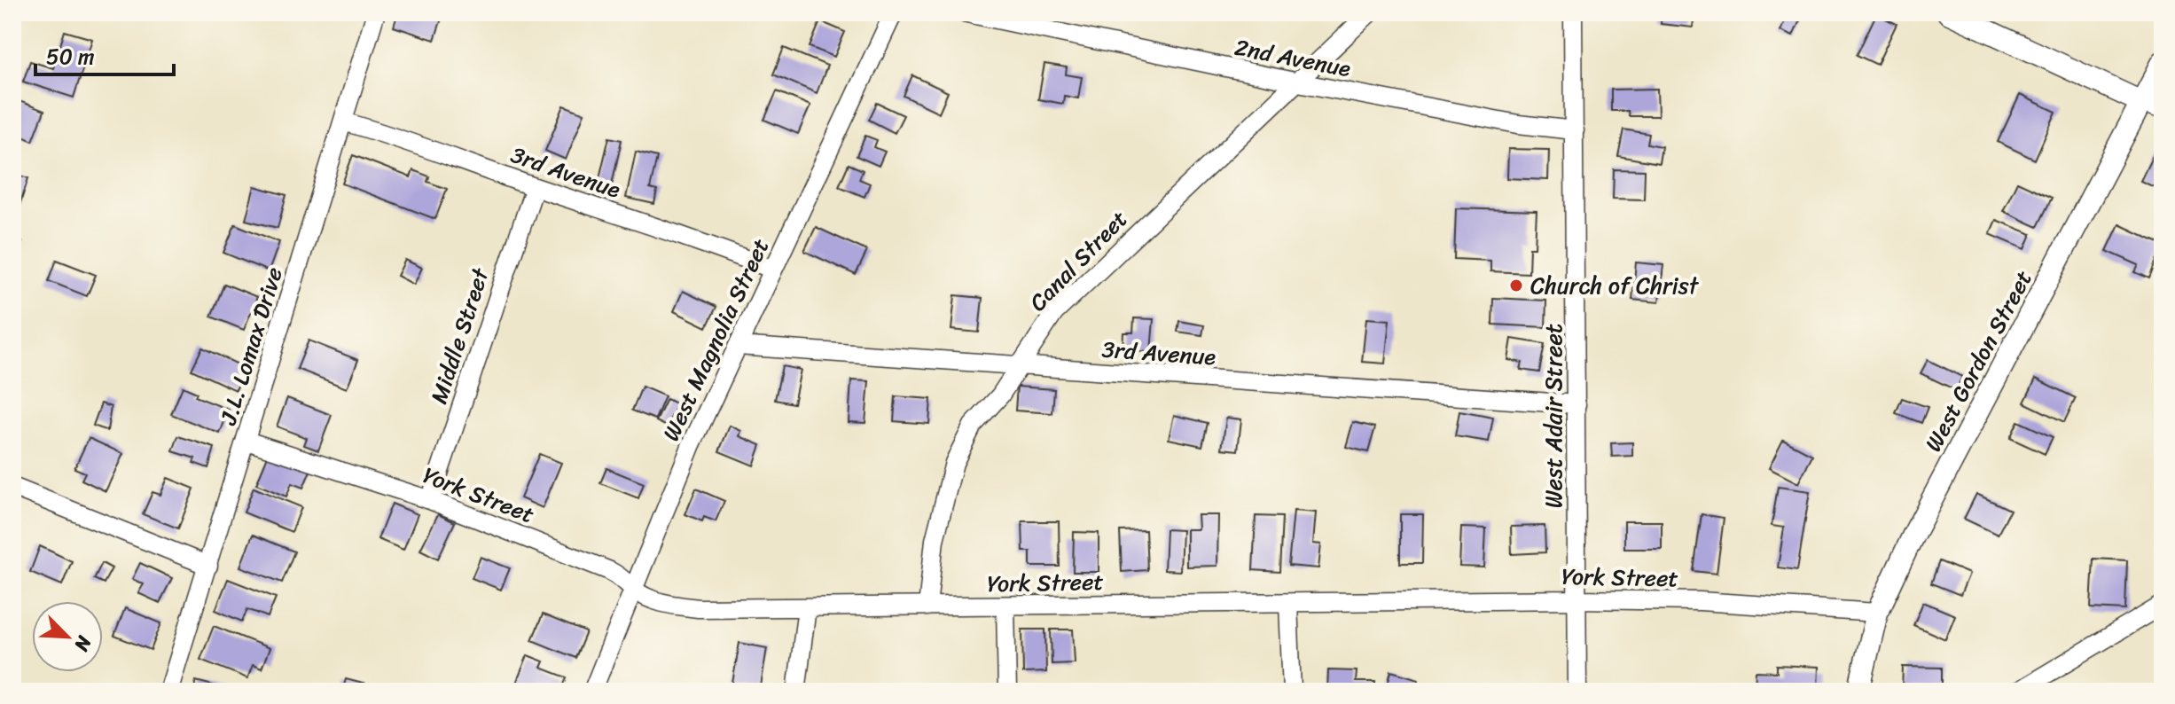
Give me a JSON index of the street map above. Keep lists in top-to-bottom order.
{
  "streets": {
    "street": [
      "2nd Avenue",
      "3rd Avenue",
      "Canal Street",
      "Middle Street",
      "West Magnolia Street",
      "J.L. Lomax Drive",
      "West Gordon Street",
      "West Adair Street",
      "York Street"
    ]
  },
  "crossings": [
    ["2nd Avenue", "Canal Street"],
    ["2nd Avenue", "West Adair Street"],
    ["3rd Avenue", "Canal Street"],
    ["3rd Avenue", "Middle Street"],
    ["3rd Avenue", "West Magnolia Street"],
    ["3rd Avenue", "J.L. Lomax Drive"],
    ["3rd Avenue", "West Adair Street"],
    ["Canal Street", "York Street"],
    ["Middle Street", "York Street"],
    ["West Magnolia Street", "York Street"],
    ["J.L. Lomax Drive", "York Street"],
    ["West Gordon Street", "York Street"],
    ["West Adair Street", "York Street"]
  ],
  "places": ["Church of Christ"],
  "scale_bar": "50 m",
  "north": "bottom right"
}
